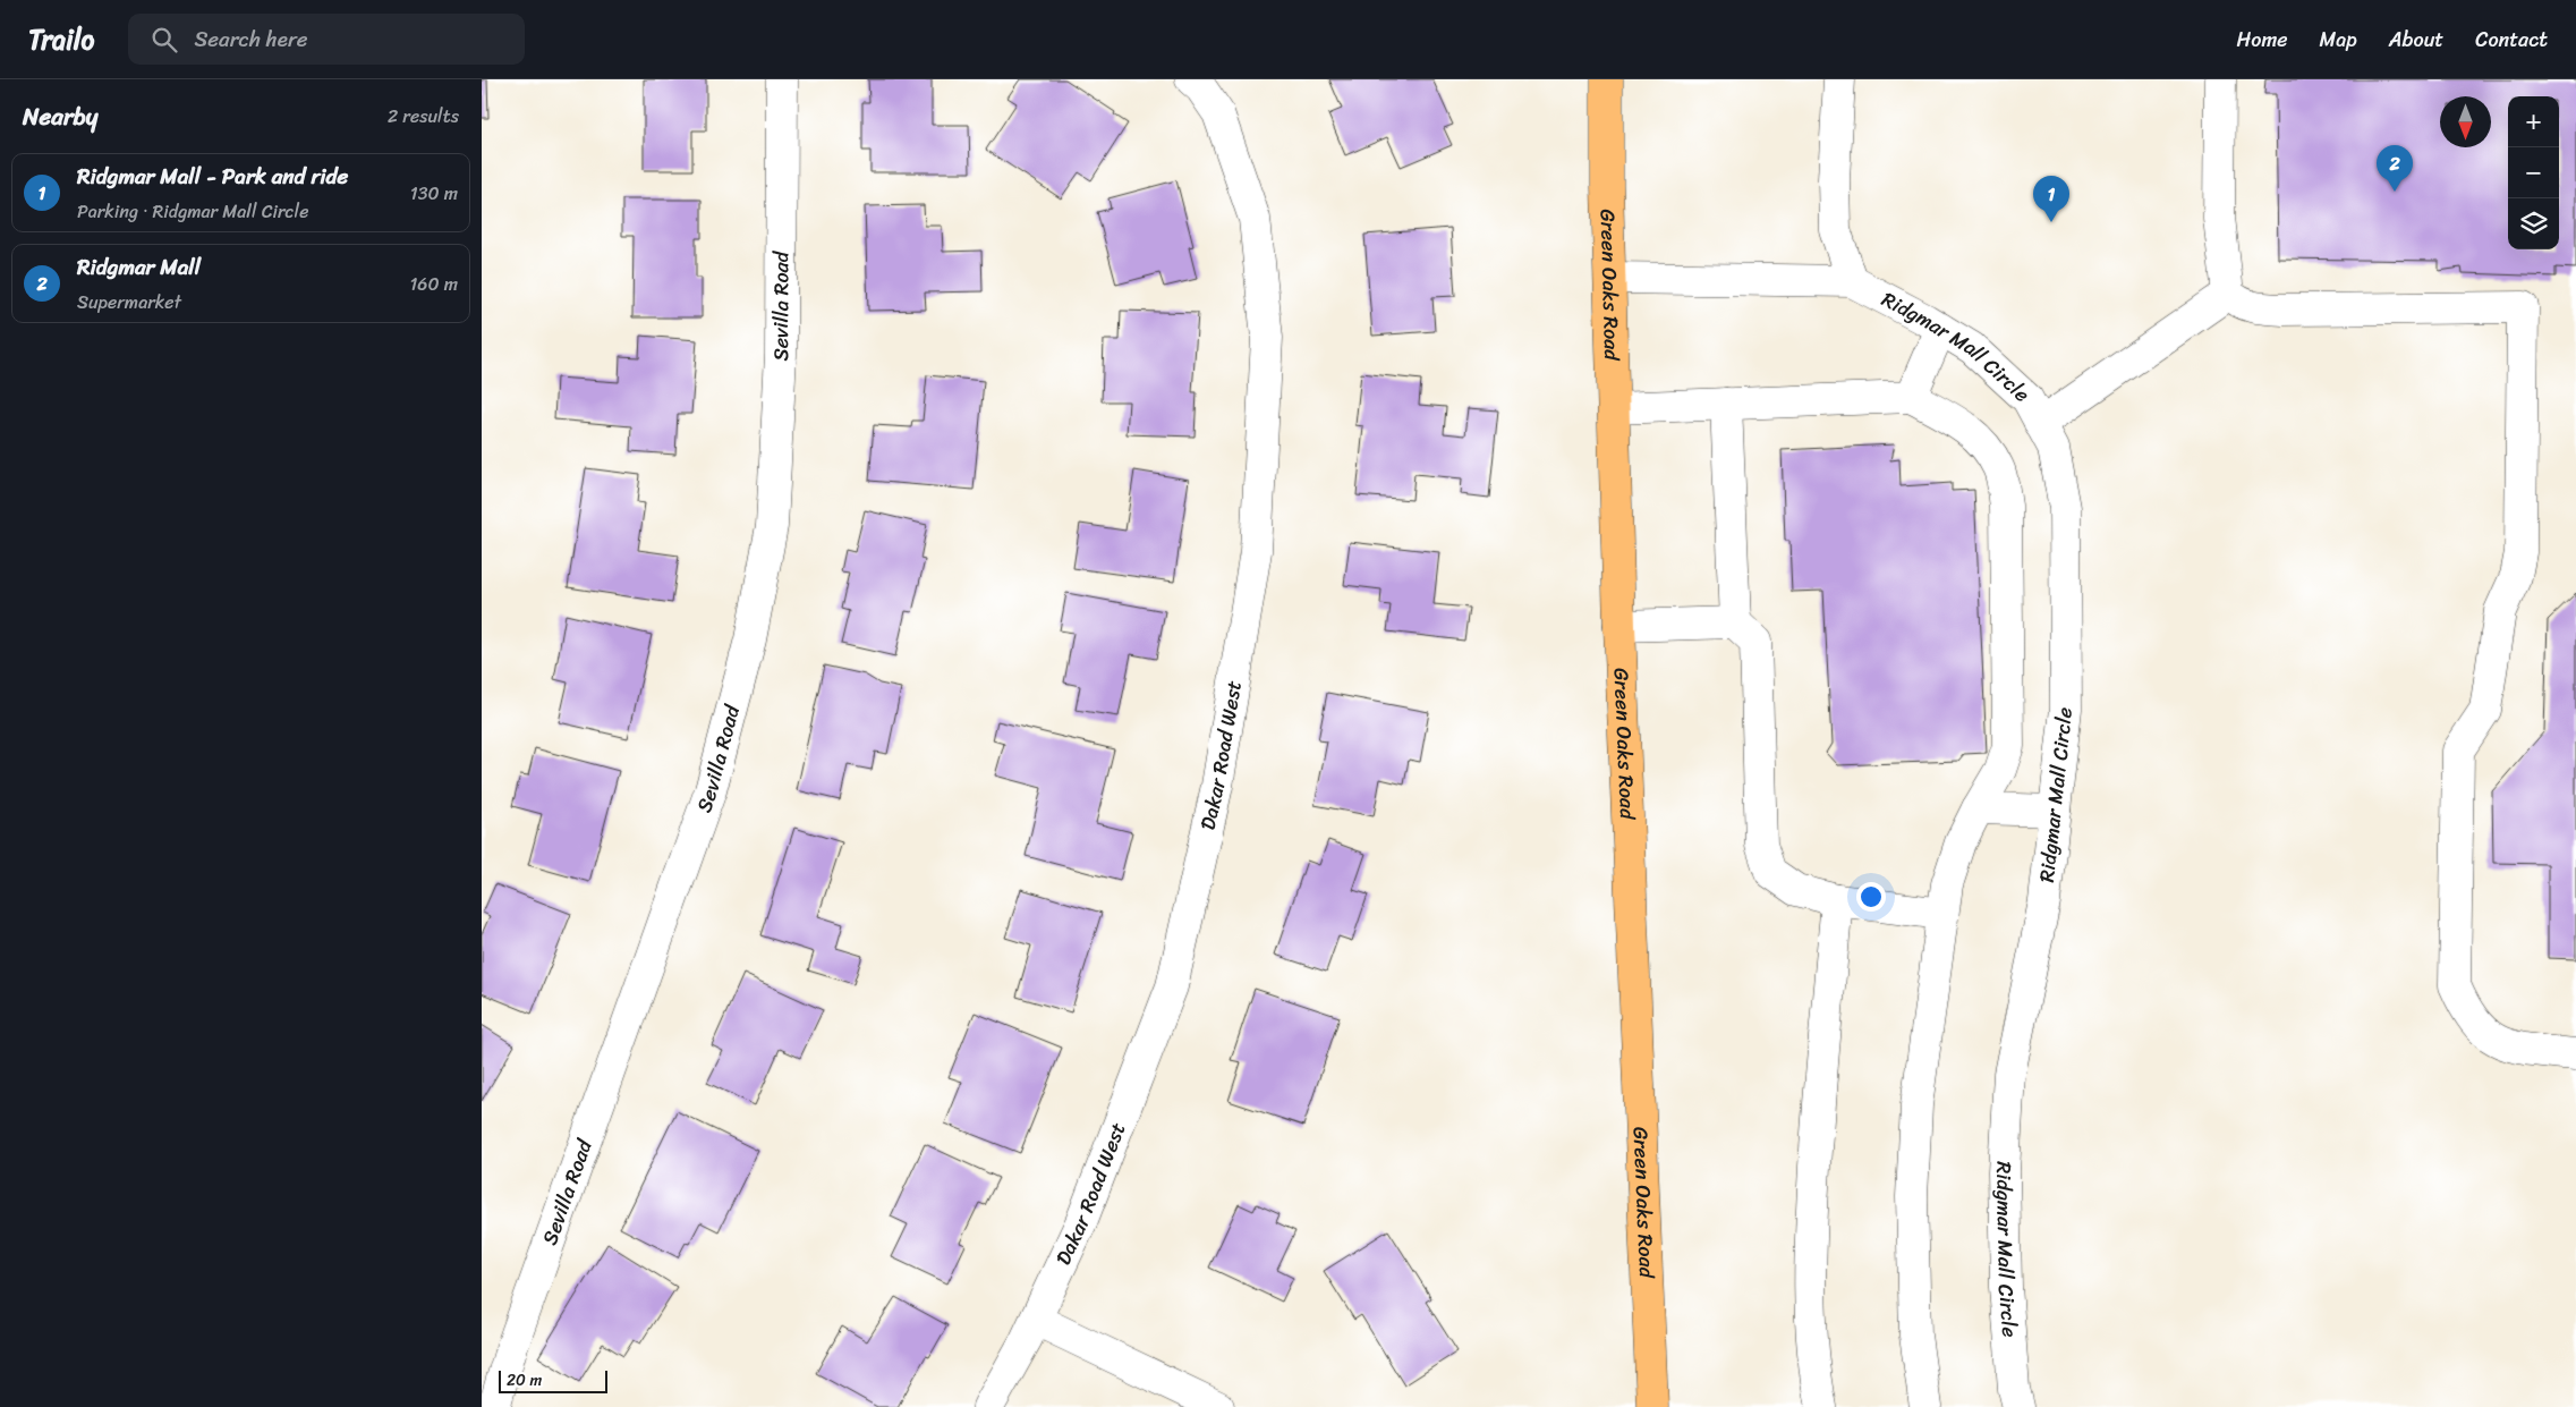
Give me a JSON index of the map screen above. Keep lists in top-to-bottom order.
{
  "streets": {
    "main road": ["Green Oaks Road"],
    "street": ["Sevilla Road", "Ridgmar Mall Circle", "Dakar Road West"]
  },
  "scale_bar": "20 m",
  "north": "bottom",
  "page": {
    "header": "Trailo",
    "search": "Search here",
    "nav": [
      "Home",
      "Map",
      "About",
      "Contact"
    ],
    "heading": ["Nearby", "2 results"],
    "map_buttons": ["+", "−"],
    "pins": ["2", "1"],
    "list": [
      {
        "mark": "1",
        "name": "Ridgmar Mall - Park and ride",
        "note": "Parking · Ridgmar Mall Circle",
        "value": "130 m"
      },
      {
        "mark": "2",
        "name": "Ridgmar Mall",
        "note": "Supermarket",
        "value": "160 m"
      }
    ],
    "scale": "20 m"
  }
}
